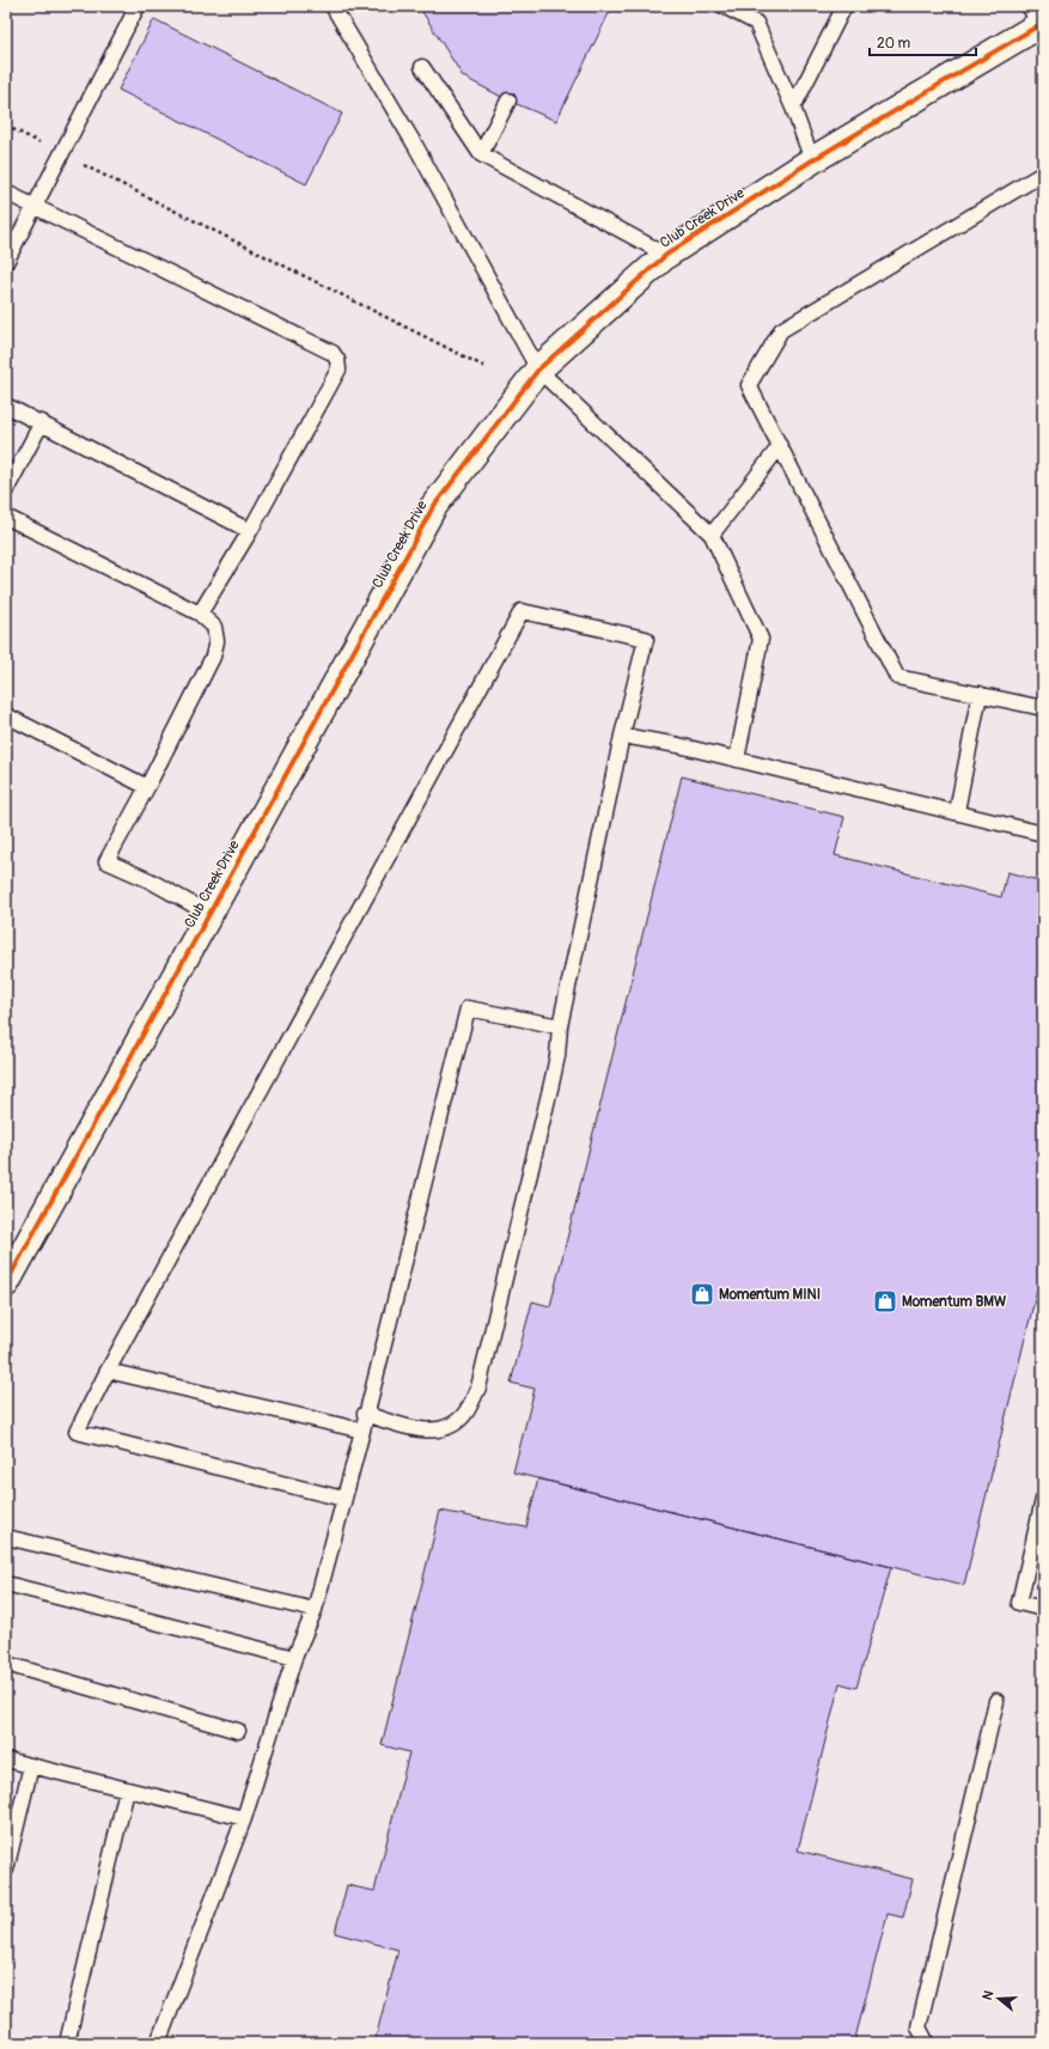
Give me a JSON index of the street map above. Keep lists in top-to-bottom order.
{
  "streets": {
    "street": ["Club Creek Drive"]
  },
  "places": {
    "shop": ["Momentum MINI", "Momentum BMW"]
  },
  "scale_bar": "20 m",
  "north": "left"
}
